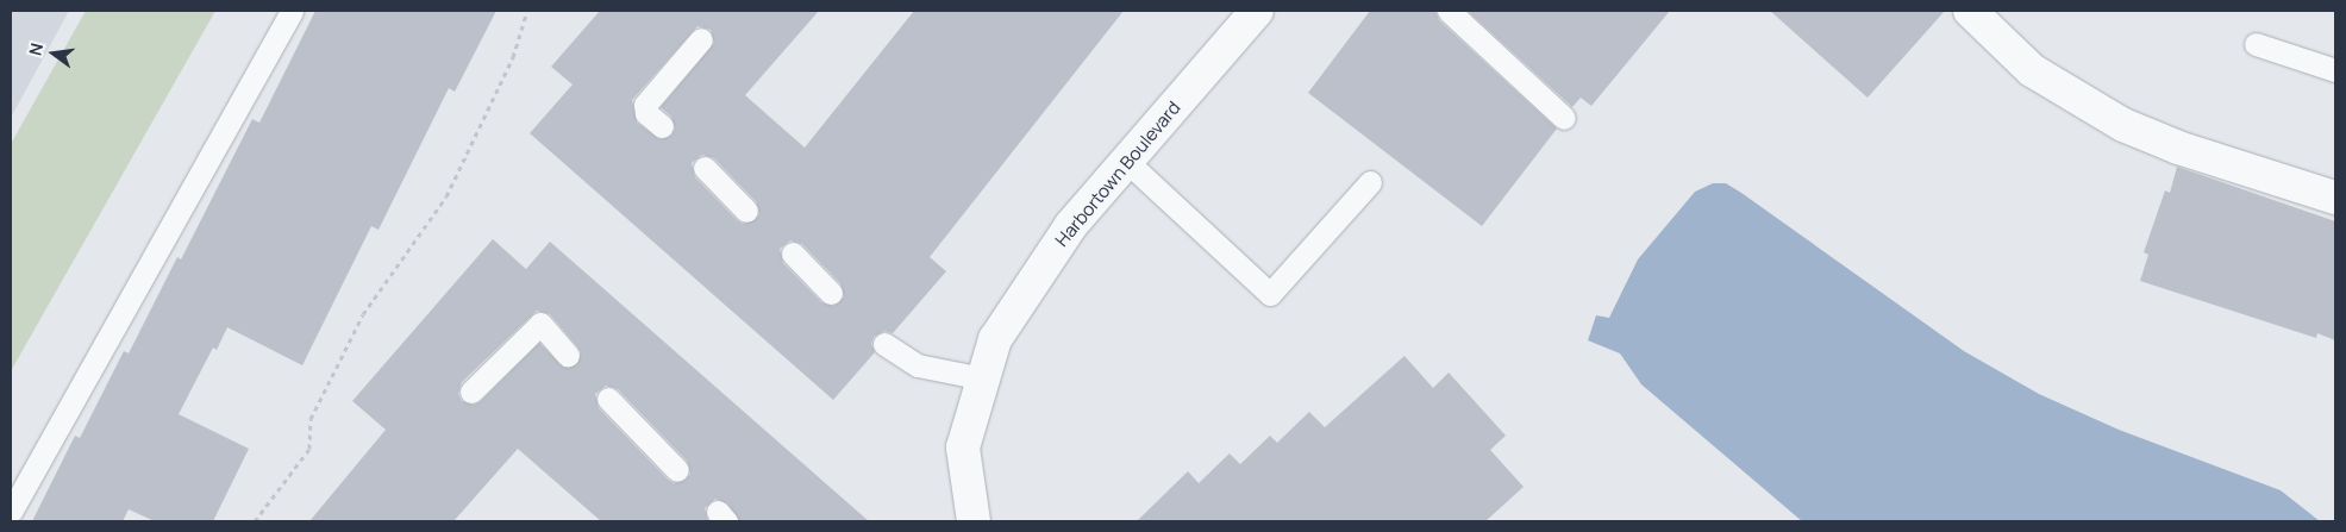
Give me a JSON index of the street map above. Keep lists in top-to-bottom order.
{
  "streets": {
    "street": ["Harbortown Boulevard"]
  },
  "north": "left"
}
